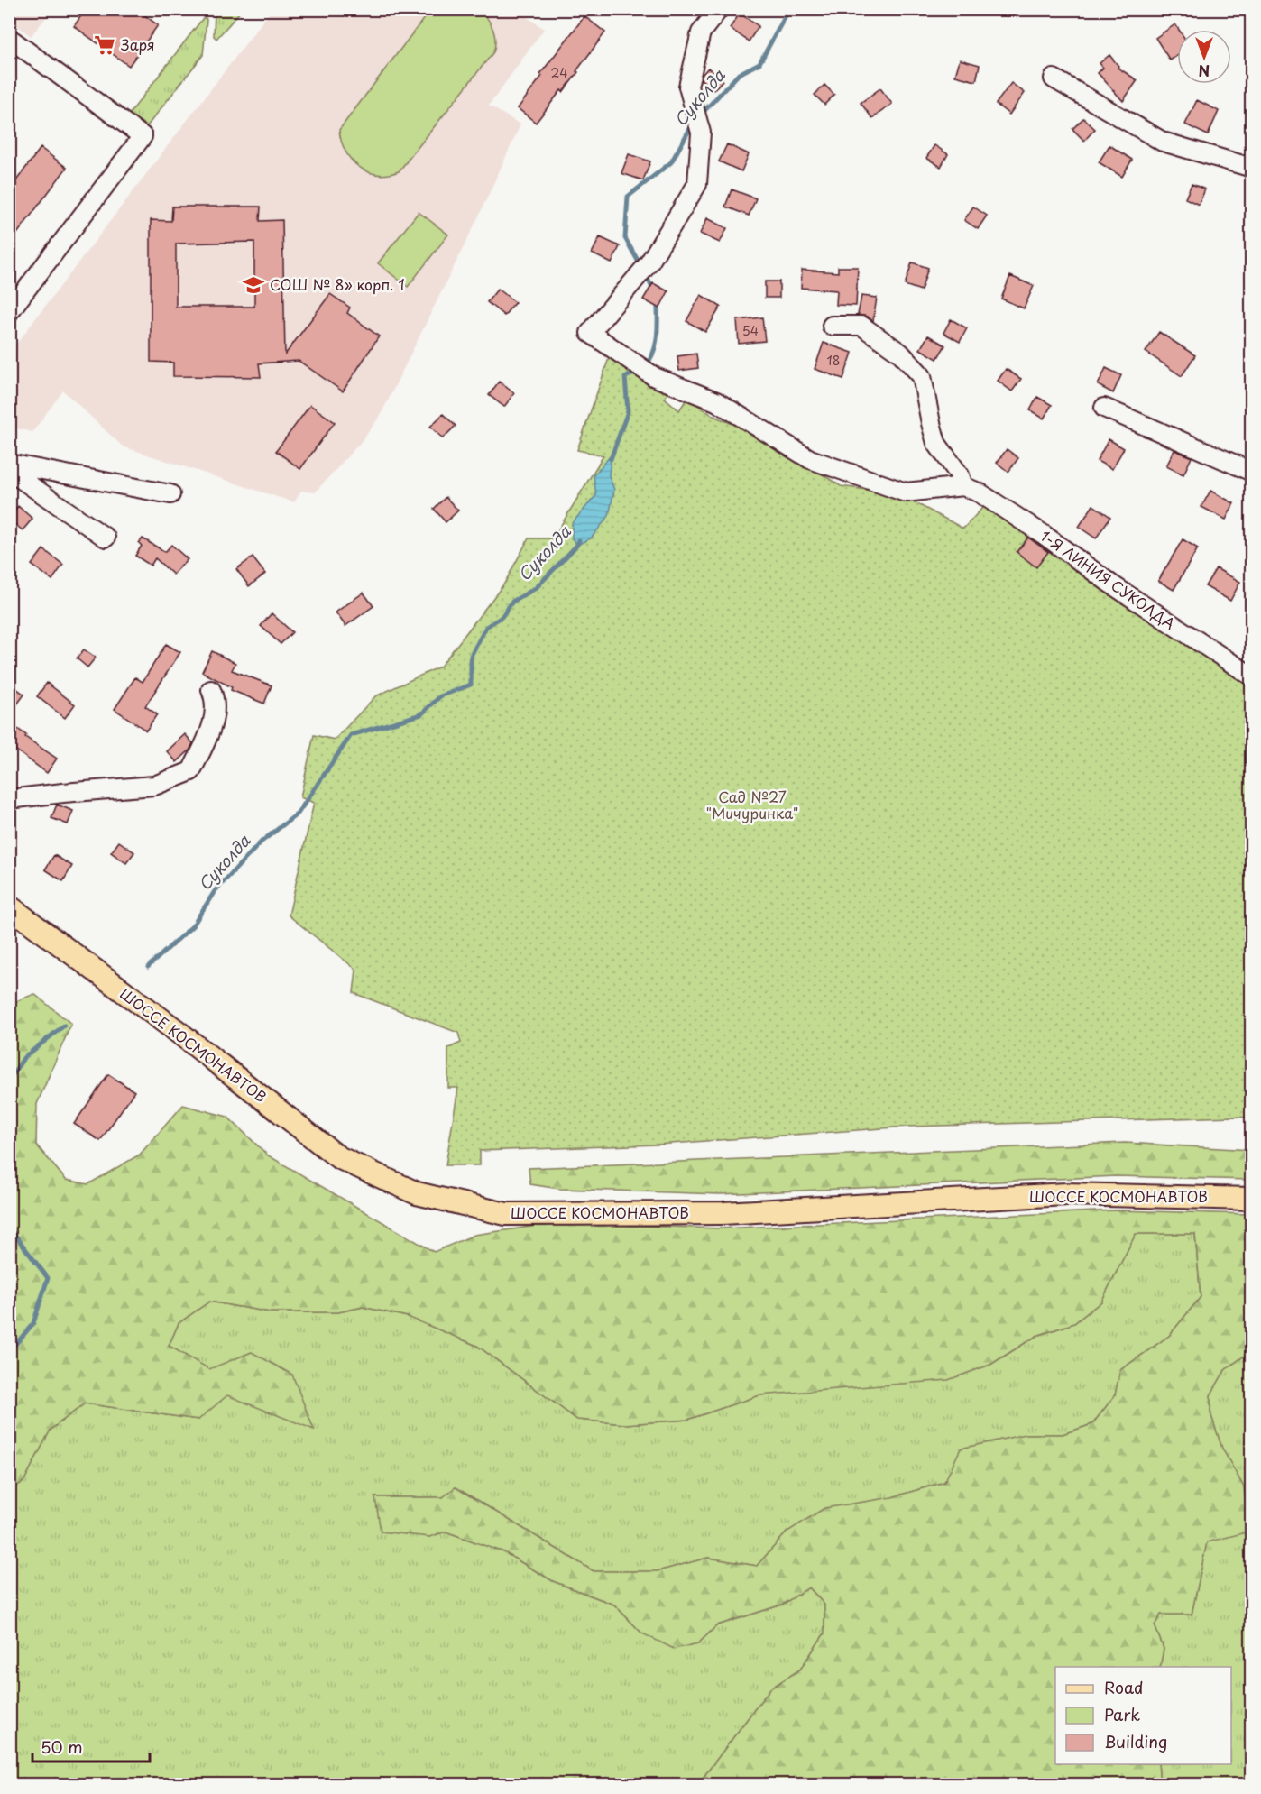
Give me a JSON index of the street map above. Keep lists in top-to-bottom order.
{
  "streets": {
    "main road": ["ШОССЕ КОСМОНАВТОВ"],
    "street": ["1-Я ЛИНИЯ СУКОЛДА"]
  },
  "water": ["Суколда"],
  "parks": ["Сад №27 \"Мичуринка\""],
  "places": {
    "supermarket": ["Заря"],
    "school or university": ["СОШ № 8» корп. 1"]
  },
  "house_numbers": ["24", "54", "18"],
  "legend": ["Road", "Park", "Building"],
  "scale_bar": "50 m",
  "north": "bottom"
}
